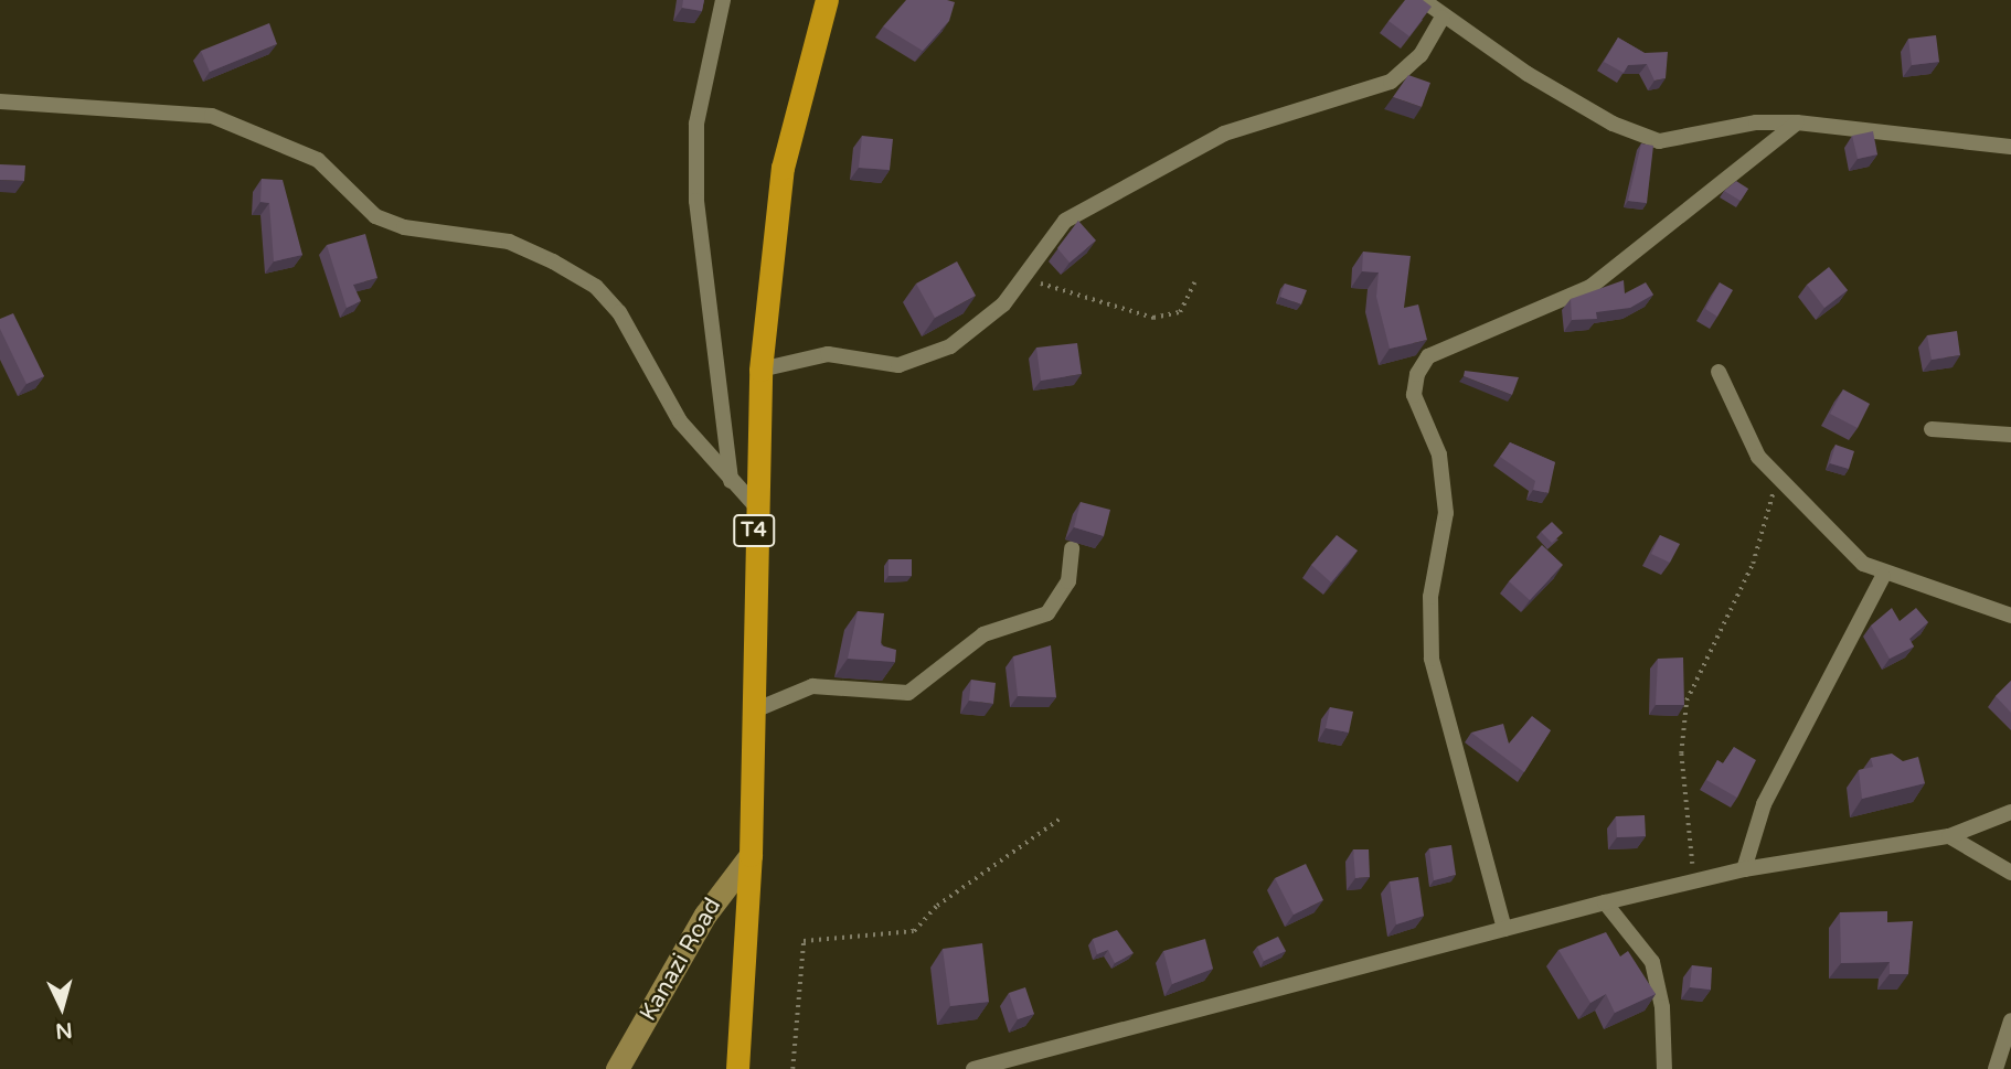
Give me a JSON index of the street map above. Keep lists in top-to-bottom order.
{
  "streets": {
    "highway": ["T4"],
    "main road": ["Kanazi Road"]
  },
  "crossings": [
    ["T4", "Kanazi Road"]
  ],
  "north": "bottom"
}
